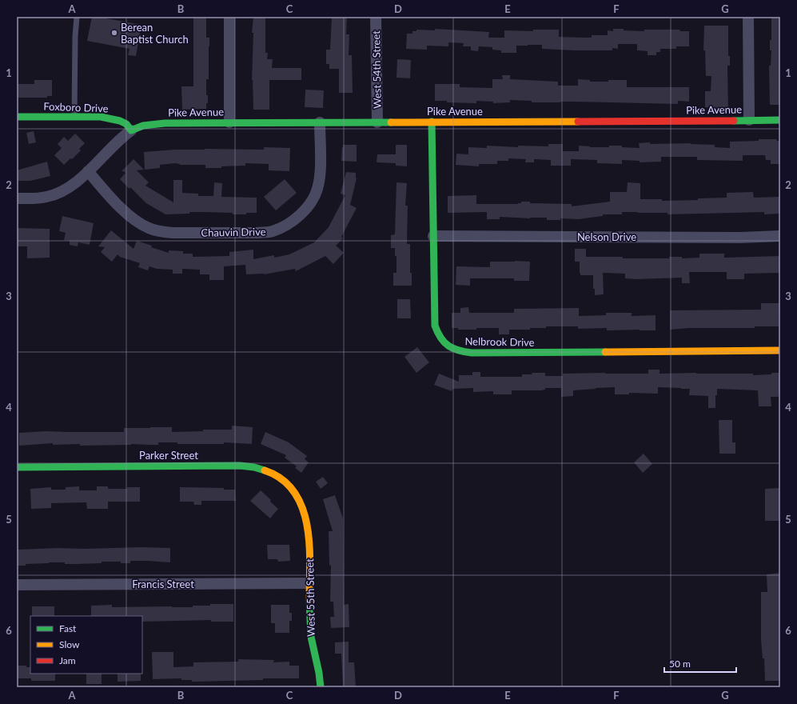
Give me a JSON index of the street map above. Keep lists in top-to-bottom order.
{
  "streets": {
    "street": [
      "West 54th Street",
      "Foxboro Drive",
      "Pike Avenue",
      "Chauvin Drive",
      "Nelson Drive",
      "Nelbrook Drive",
      "Parker Street",
      "Francis Street",
      "West 55th Street"
    ]
  },
  "crossings": [
    ["West 54th Street", "Pike Avenue"],
    ["Foxboro Drive", "Pike Avenue"],
    ["Pike Avenue", "Chauvin Drive"],
    ["Pike Avenue", "Nelbrook Drive"],
    ["Nelson Drive", "Nelbrook Drive"],
    ["Parker Street", "West 55th Street"],
    ["Francis Street", "West 55th Street"]
  ],
  "places": ["Berean Baptist Church"],
  "legend": ["Fast", "Slow", "Jam"],
  "scale_bar": "50 m",
  "grid": {
    "columns": [
      "A",
      "B",
      "C",
      "D",
      "E",
      "F",
      "G"
    ],
    "rows": [
      "1",
      "2",
      "3",
      "4",
      "5",
      "6"
    ]
  }
}
